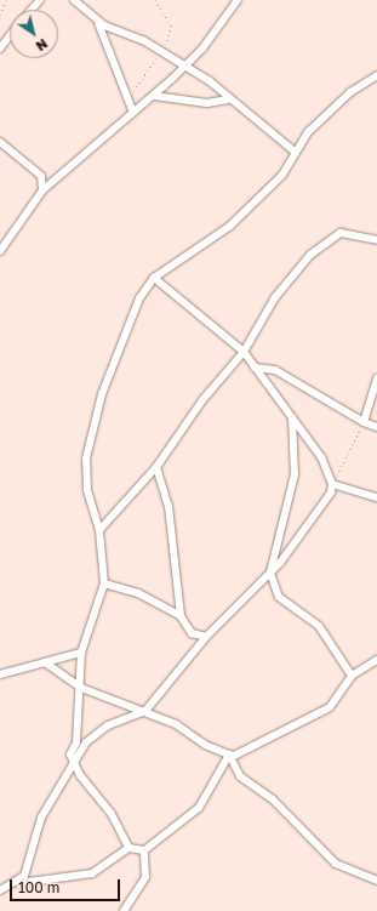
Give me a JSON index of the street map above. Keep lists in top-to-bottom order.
{
  "scale_bar": "100 m",
  "north": "bottom right"
}
